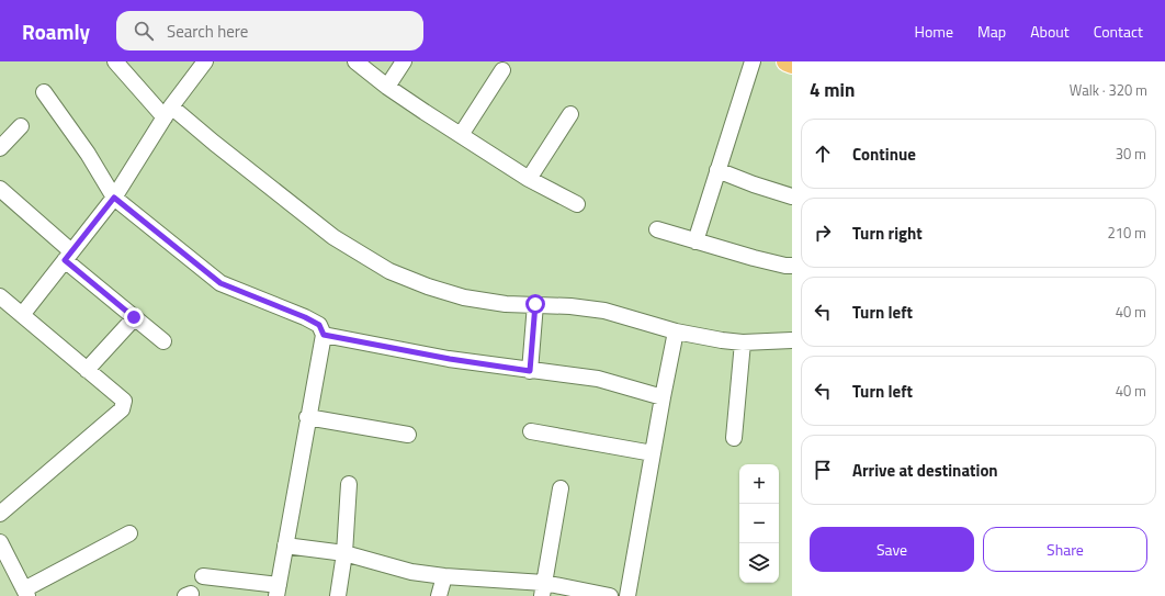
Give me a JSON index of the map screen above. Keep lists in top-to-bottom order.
{
  "page": {
    "header": "Roamly",
    "search": "Search here",
    "nav": [
      "Home",
      "Map",
      "About",
      "Contact"
    ],
    "heading": ["4 min", "Walk · 320 m"],
    "list": [
      ["Continue", "30 m"],
      ["Turn right", "210 m"],
      ["Turn left", "40 m"],
      ["Turn left", "40 m"],
      "Arrive at destination"
    ],
    "map_buttons": ["+", "−"],
    "buttons": ["Save", "Share"]
  }
}
